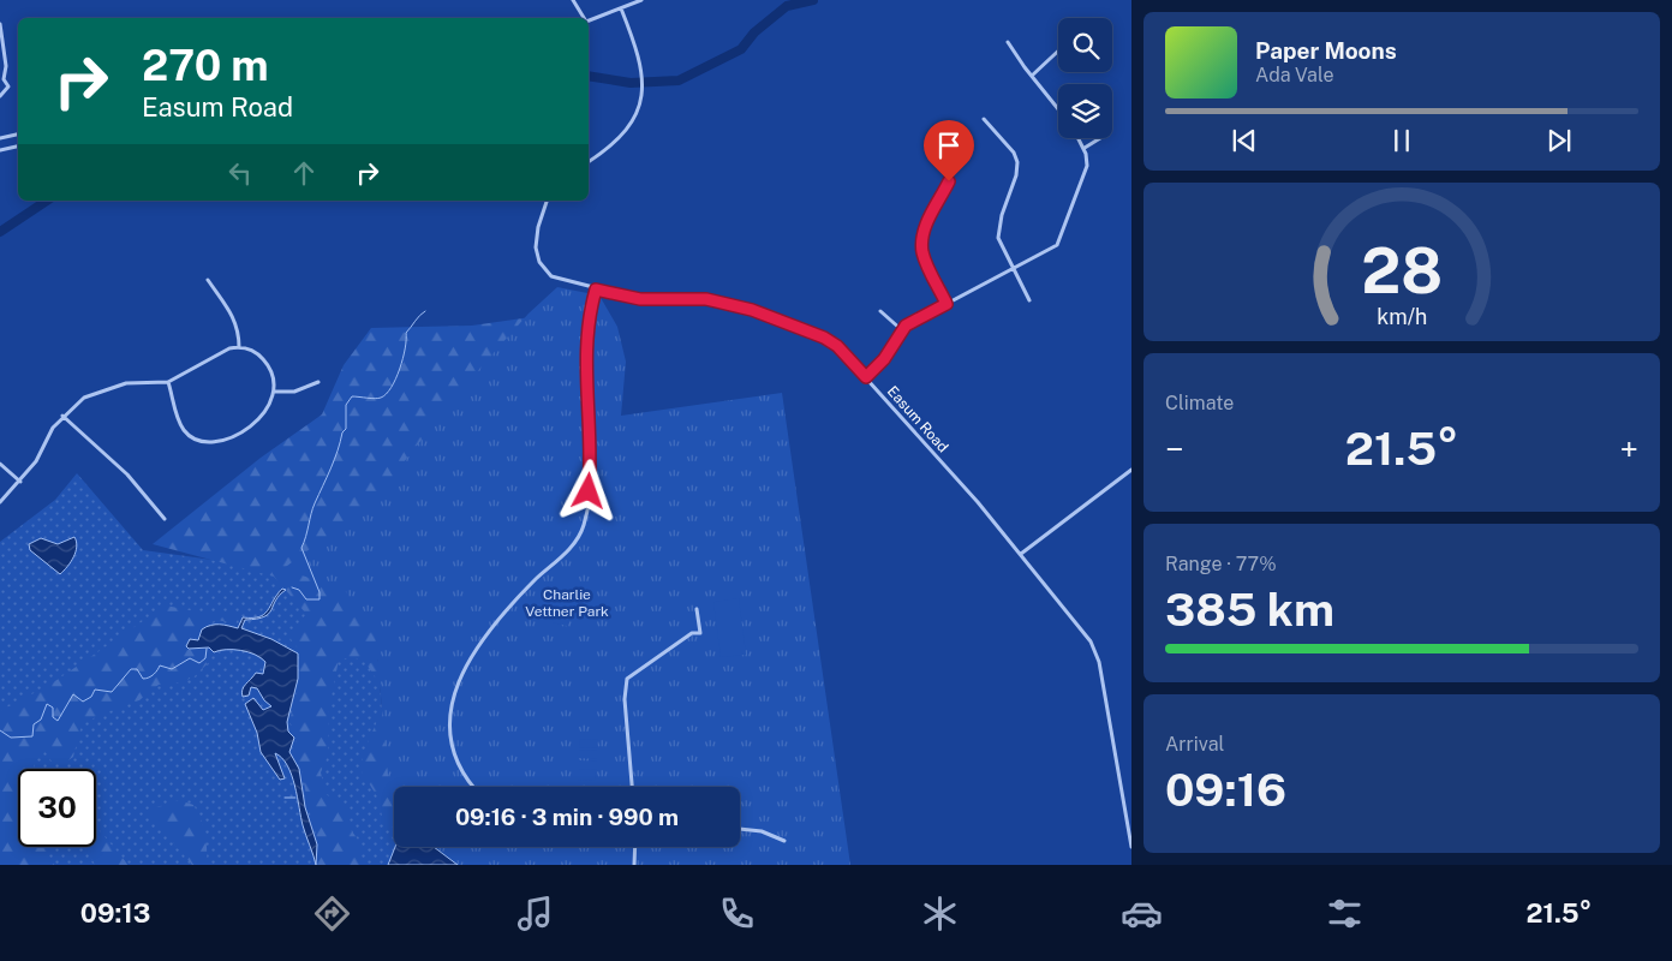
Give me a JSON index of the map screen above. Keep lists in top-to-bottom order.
{
  "streets": {
    "street": ["Easum Road"]
  },
  "parks": ["Charlie Vettner Park"],
  "page": {
    "turn": ["270 m", "Easum Road"],
    "song": ["Paper Moons", "Ada Vale"],
    "tile": [
      "Climate",
      ["Range · 77%", "385 km"],
      ["Arrival", "09:16"]
    ],
    "heat": ["−", "21.5°", "+"],
    "limit": "30",
    "trip": "09:16 · 3 min · 990 m",
    "tabs": ["09:13", "21.5°"],
    "gauge": ["28", "km/h"]
  }
}
